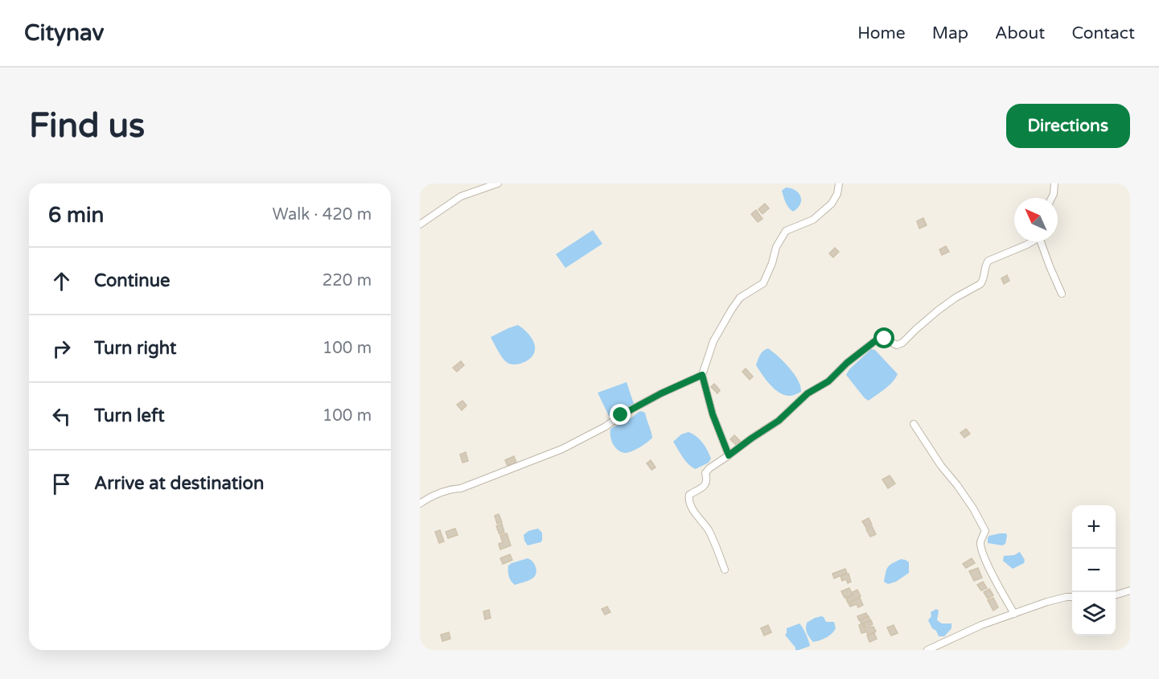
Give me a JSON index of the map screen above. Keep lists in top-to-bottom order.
{
  "north": "top left",
  "page": {
    "header": "Citynav",
    "nav": [
      "Home",
      "Map",
      "About",
      "Contact"
    ],
    "buttons": "Directions",
    "title": "Find us",
    "heading": ["6 min", "Walk · 420 m"],
    "list": [
      ["Continue", "220 m"],
      ["Turn right", "100 m"],
      ["Turn left", "100 m"],
      "Arrive at destination"
    ],
    "map_buttons": ["+", "−"]
  }
}
